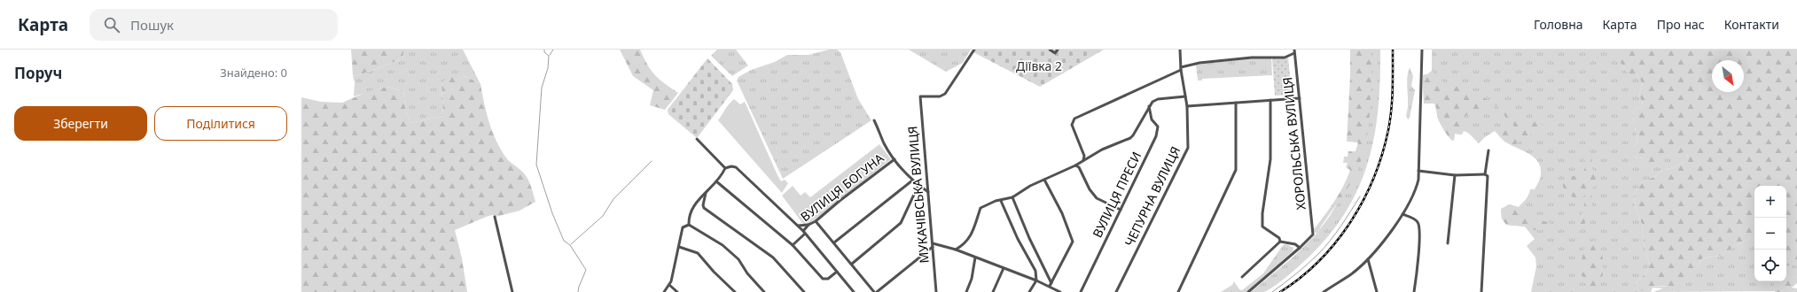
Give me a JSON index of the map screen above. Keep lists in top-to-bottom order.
{
  "streets": {
    "street": [
      "ХОРОЛЬСЬКА ВУЛИЦЯ",
      "ВУЛИЦЯ БОГУНА",
      "МУКАЧІВСЬКА ВУЛИЦЯ",
      "ВУЛИЦЯ ПРЕСИ",
      "ЧЕПУРНА ВУЛИЦЯ"
    ]
  },
  "parks": ["Діївка 2"],
  "north": "bottom right",
  "page": {
    "header": "Карта",
    "search": "Пошук",
    "nav": [
      "Головна",
      "Карта",
      "Про нас",
      "Контакти"
    ],
    "heading": ["Поруч", "Знайдено: 0"],
    "buttons": ["Зберегти", "Поділитися"],
    "map_buttons": ["+", "−"]
  }
}
